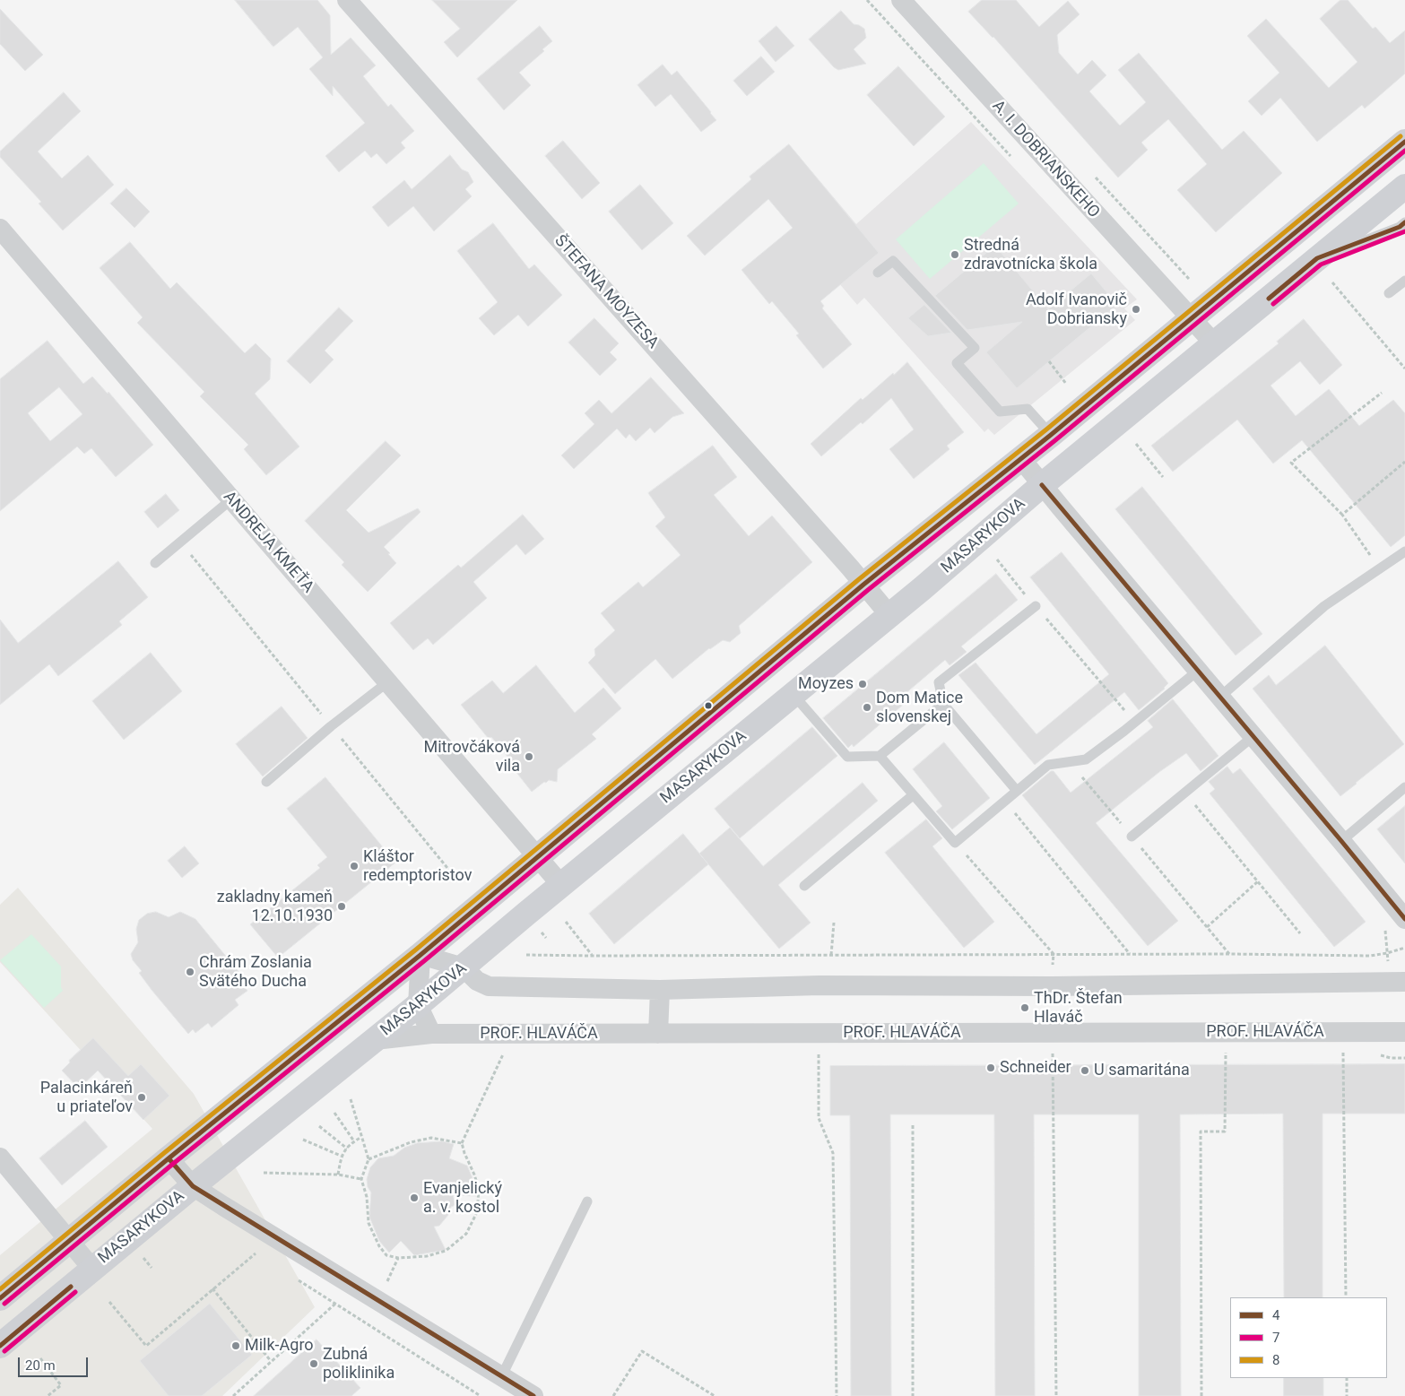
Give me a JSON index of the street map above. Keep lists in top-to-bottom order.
{
  "streets": {
    "main road": ["MASARYKOVA"],
    "street": [
      "A. I. DOBRIANSKEHO",
      "ŠTEFANA MOYZESA",
      "ANDREJA KMEŤA",
      "PROF. HLAVÁČA"
    ]
  },
  "crossings": [
    ["A. I. DOBRIANSKEHO", "MASARYKOVA"],
    ["ŠTEFANA MOYZESA", "MASARYKOVA"],
    ["MASARYKOVA", "ANDREJA KMEŤA"],
    ["MASARYKOVA", "PROF. HLAVÁČA"]
  ],
  "places": [
    "Stredná zdravotnícka škola",
    "Adolf Ivanovič Dobriansky",
    "Moyzes",
    "Dom Matice slovenskej",
    "Mitrovčáková vila",
    "Kláštor redemptoristov",
    "zakladny kameň 12.10.1930",
    "Chrám Zoslania Svätého Ducha",
    "ThDr. Štefan Hlaváč",
    "Schneider",
    "U samaritána",
    "Palacinkáreň u priateľov",
    "Evanjelický a. v. kostol",
    "Milk-Agro",
    "Zubná poliklinika"
  ],
  "lines": ["transit line 8", "transit line 4", "transit line 7"],
  "legend": ["4", "7", "8"],
  "scale_bar": "20 m"
}
